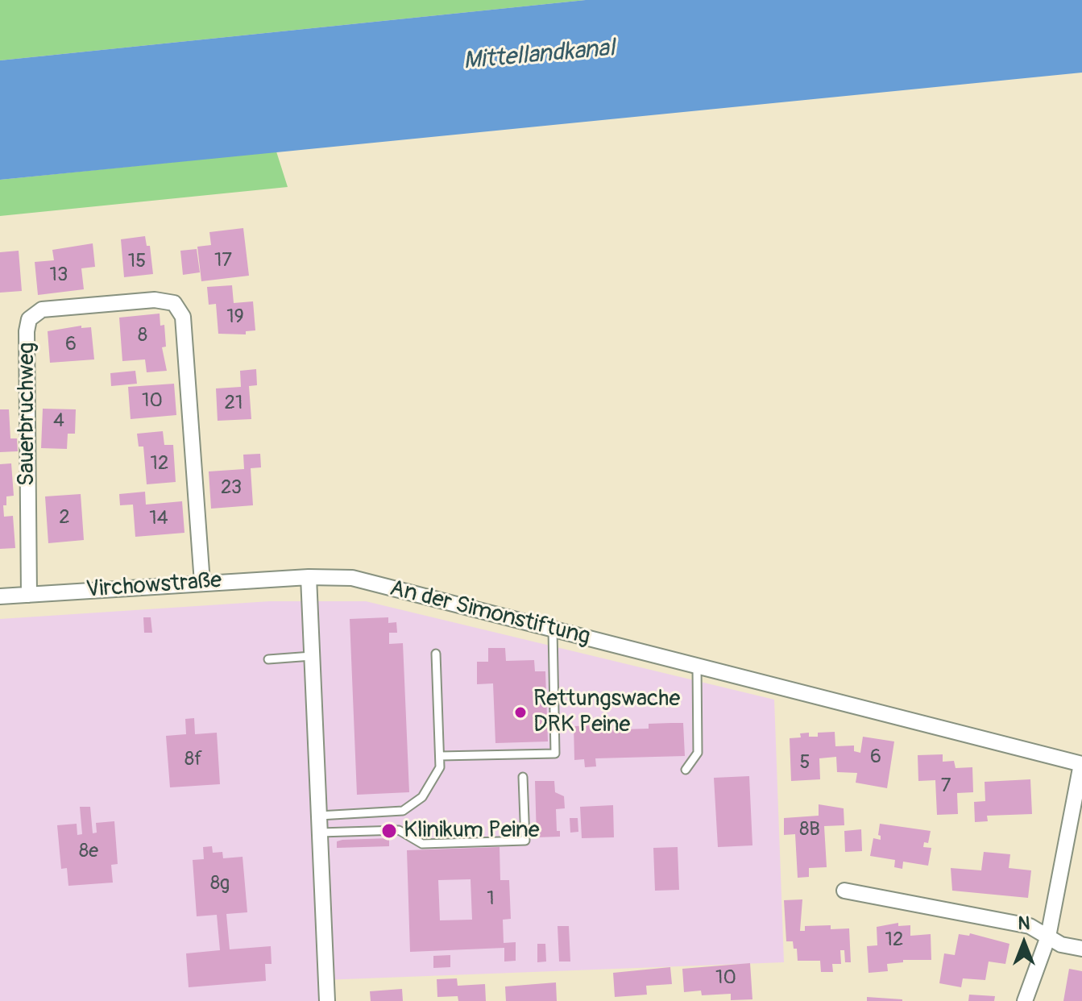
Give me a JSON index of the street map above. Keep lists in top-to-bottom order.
{
  "streets": {
    "street": ["Sauerbruchweg", "Virchowstraße", "An der Simonstiftung"]
  },
  "crossings": [
    ["Sauerbruchweg", "Virchowstraße"],
    ["Virchowstraße", "An der Simonstiftung"]
  ],
  "water": ["Mittellandkanal"],
  "places": ["Rettungswache DRK Peine", "Klinikum Peine"],
  "house_numbers": [
    "17",
    "15",
    "13",
    "19",
    "8",
    "6",
    "10",
    "21",
    "4",
    "12",
    "23",
    "2",
    "14",
    "6",
    "8f",
    "5",
    "7",
    "8B",
    "8e",
    "8g",
    "1",
    "12",
    "10"
  ],
  "north": "top"
}
